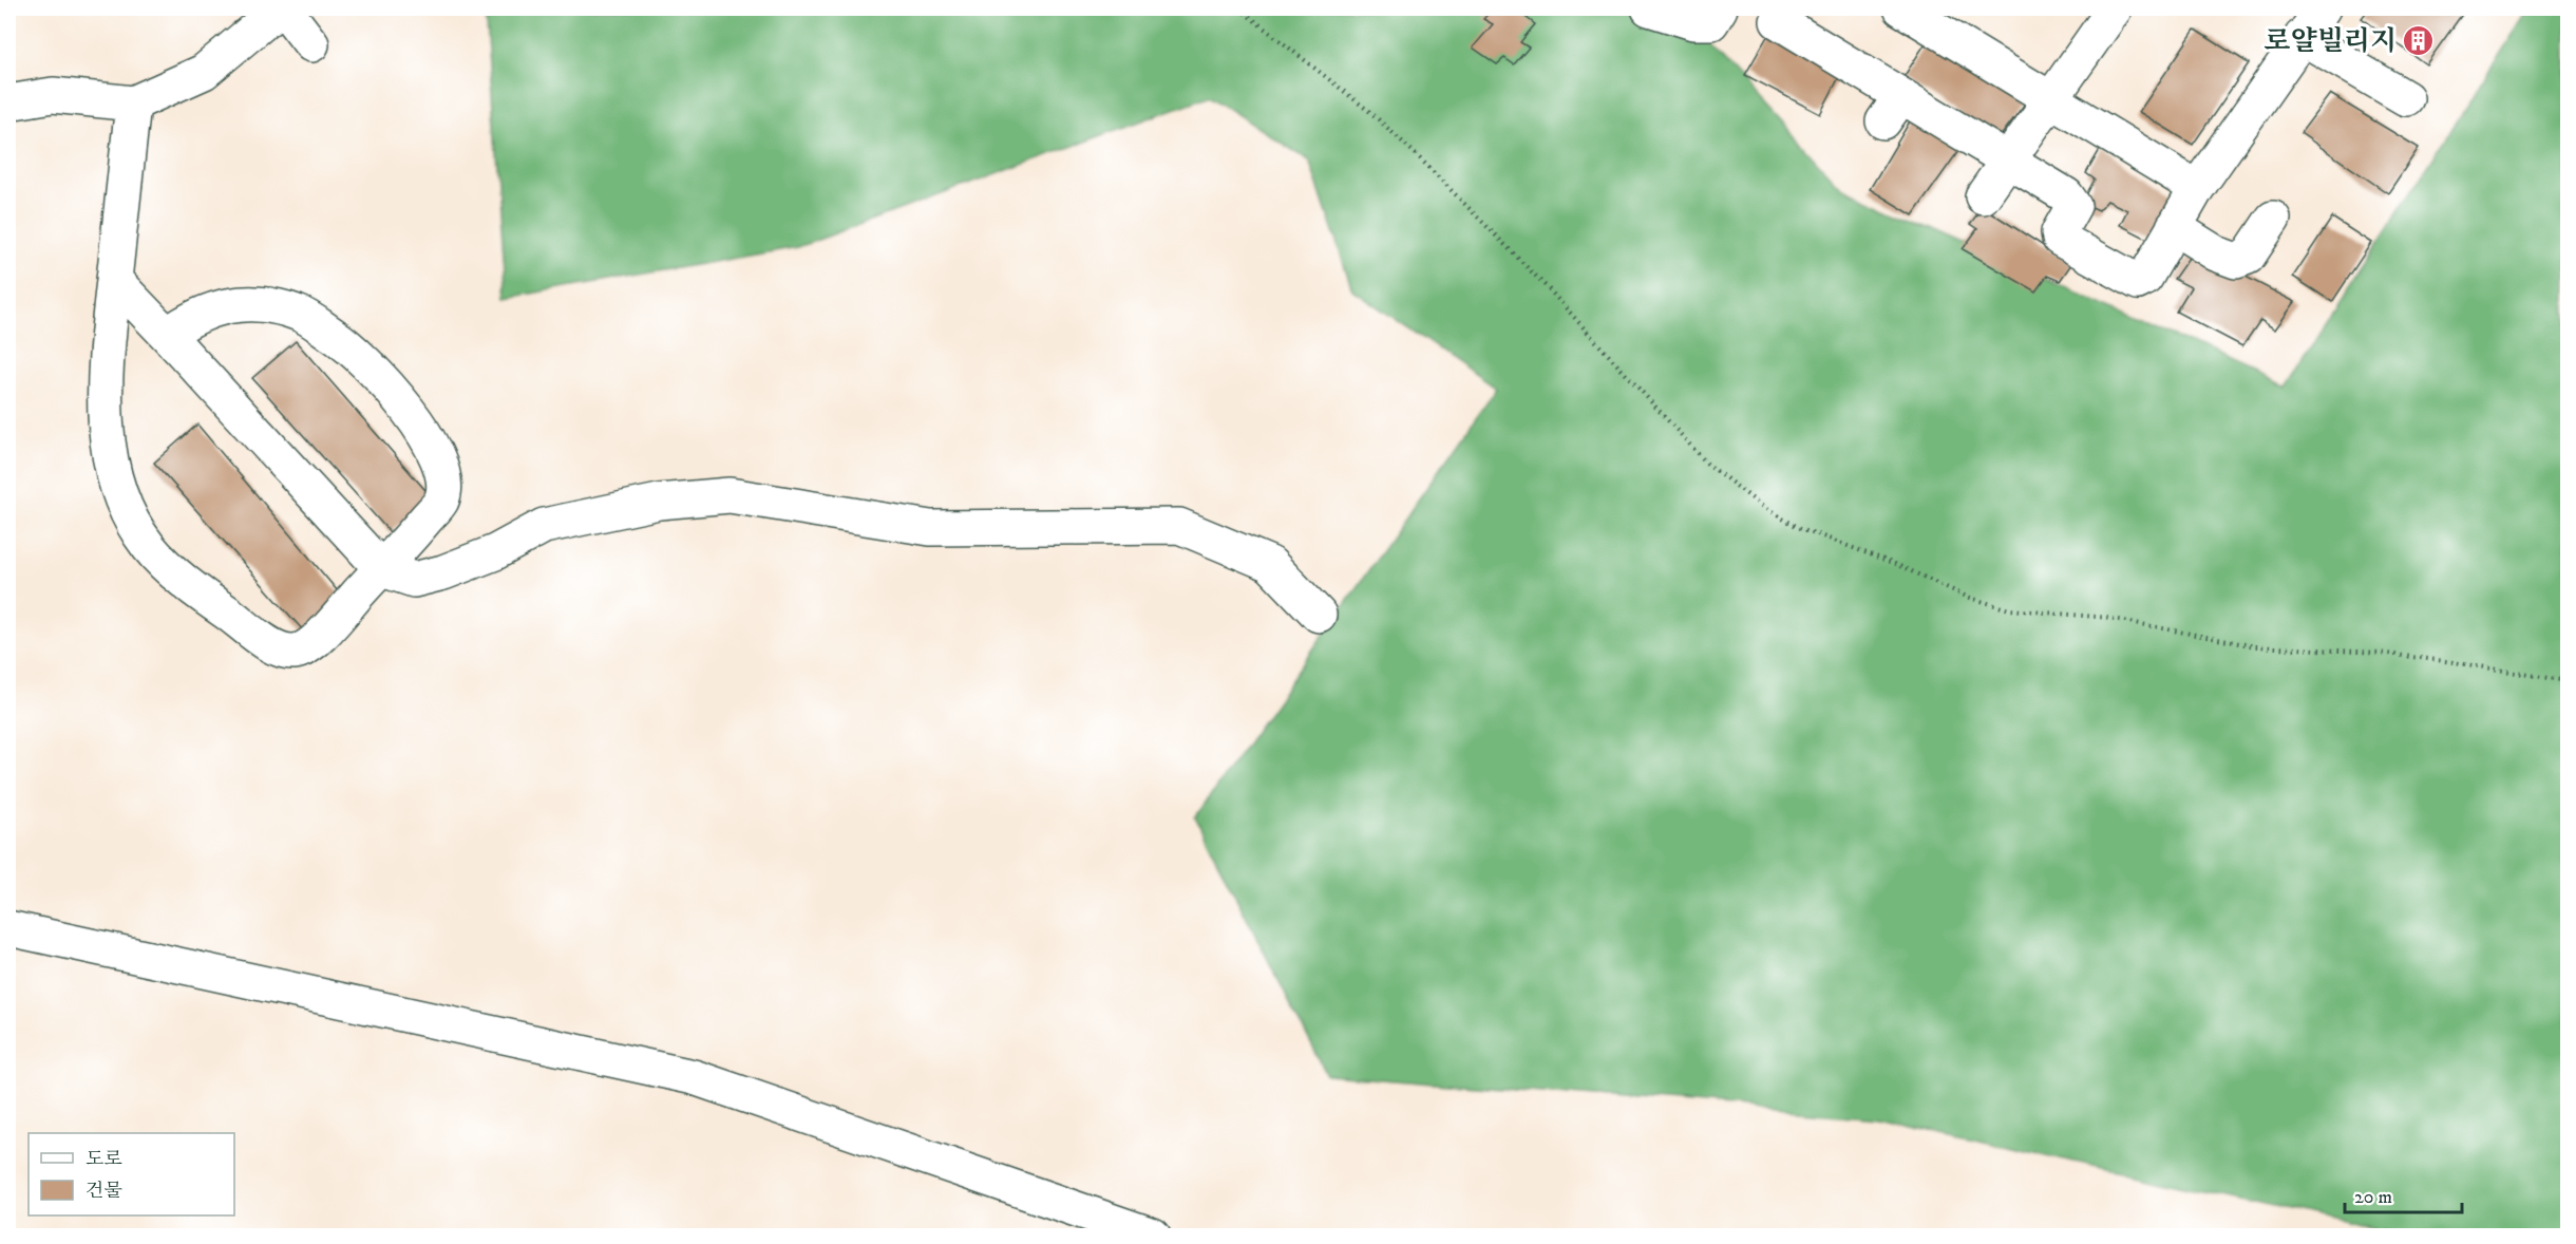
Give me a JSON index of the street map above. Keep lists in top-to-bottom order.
{
  "places": {
    "building": ["로얄빌리지"]
  },
  "legend": ["도로", "건물"],
  "scale_bar": "20 m"
}
